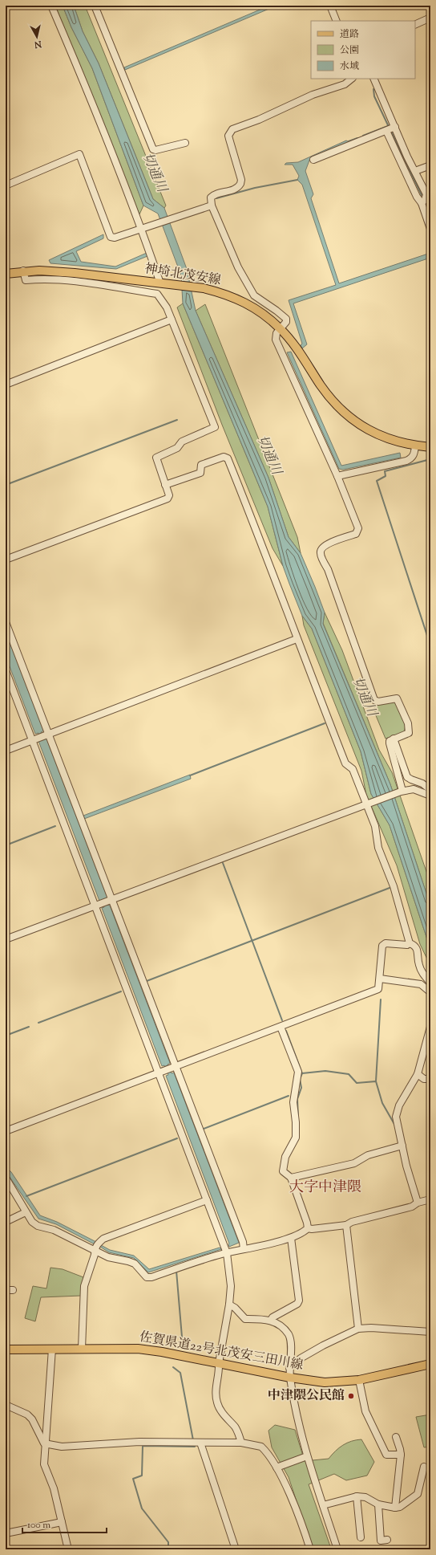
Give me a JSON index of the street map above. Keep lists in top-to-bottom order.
{
  "streets": {
    "main road": ["神埼北茂安線", "佐賀県道22号北茂安三田川線"]
  },
  "districts": ["大字中津隈"],
  "water": ["切通川"],
  "places": ["中津隈公民館"],
  "legend": ["道路", "公園", "水域"],
  "scale_bar": "100 m",
  "north": "bottom"
}
